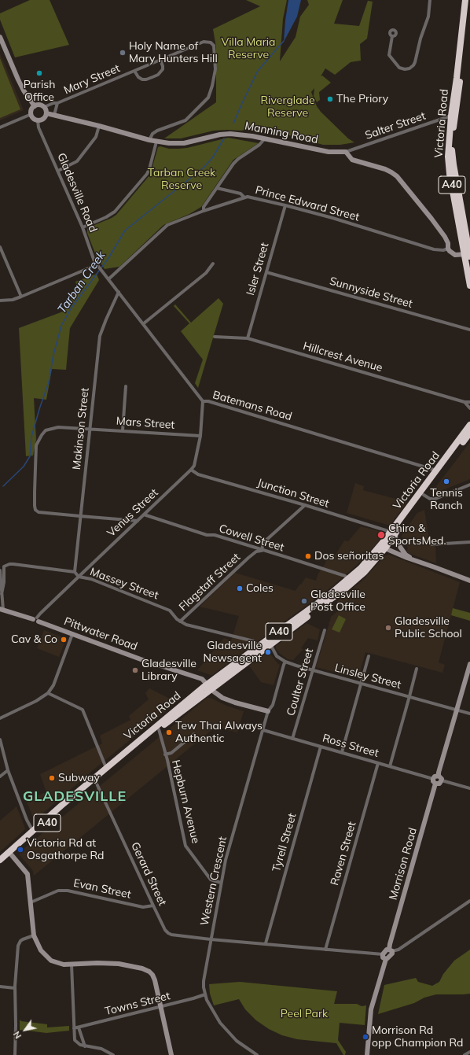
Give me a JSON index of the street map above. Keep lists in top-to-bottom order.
{
  "streets": {
    "highway": ["Victoria Road", "A40"],
    "street": [
      "Mary Street",
      "Salter Street",
      "Manning Road",
      "Gladesville Road",
      "Prince Edward Street",
      "Isler Street",
      "Sunnyside Street",
      "Hillcrest Avenue",
      "Batemans Road",
      "Mars Street",
      "Makinson Street",
      "Junction Street",
      "Venus Street",
      "Cowell Street",
      "Flagstaff Street",
      "Massey Street",
      "Pittwater Road",
      "Linsley Street",
      "Coulter Street",
      "Ross Street",
      "Hepburn Avenue",
      "Tyrell Street",
      "Raven Street",
      "Morrison Road",
      "Gerard Street",
      "Western Crescent",
      "Evan Street",
      "Towns Street"
    ]
  },
  "crossings": [
    ["Mary Street", "Manning Road"],
    ["Mary Street", "Gladesville Road"],
    ["Victoria Road", "Salter Street"],
    ["Victoria Road", "Batemans Road"],
    ["Victoria Road", "Junction Street"],
    ["Victoria Road", "Cowell Street"],
    ["Victoria Road", "Massey Street"],
    ["Victoria Road", "Pittwater Road"],
    ["Victoria Road", "Linsley Street"],
    ["Victoria Road", "Hepburn Avenue"],
    ["Victoria Road", "Gerard Street"],
    ["Salter Street", "Manning Road"],
    ["Manning Road", "Gladesville Road"],
    ["Gladesville Road", "Batemans Road"],
    ["Prince Edward Street", "Isler Street"],
    ["Prince Edward Street", "Batemans Road"],
    ["Isler Street", "Sunnyside Street"],
    ["Isler Street", "Hillcrest Avenue"],
    ["Batemans Road", "Makinson Street"],
    ["Batemans Road", "Venus Street"],
    ["Mars Street", "Makinson Street"],
    ["Mars Street", "Venus Street"],
    ["Makinson Street", "Massey Street"],
    ["Junction Street", "Venus Street"],
    ["Venus Street", "Cowell Street"],
    ["Venus Street", "Massey Street"],
    ["Venus Street", "Pittwater Road"],
    ["Cowell Street", "Flagstaff Street"],
    ["Flagstaff Street", "Massey Street"],
    ["Pittwater Road", "Western Crescent"],
    ["Linsley Street", "Coulter Street"],
    ["Linsley Street", "Western Crescent"],
    ["Coulter Street", "Ross Street"],
    ["Ross Street", "Tyrell Street"],
    ["Ross Street", "Raven Street"],
    ["Ross Street", "Morrison Road"],
    ["Ross Street", "Western Crescent"],
    ["Hepburn Avenue", "Western Crescent"],
    ["Tyrell Street", "Western Crescent"],
    ["Raven Street", "Western Crescent"],
    ["Morrison Road", "Western Crescent"],
    ["Gerard Street", "Western Crescent"],
    ["Gerard Street", "Evan Street"]
  ],
  "districts": ["GLADESVILLE"],
  "water": ["Tarban Creek"],
  "parks": [
    "Villa Maria Reserve",
    "Riverglade Reserve",
    "Tarban Creek Reserve",
    "Peel Park"
  ],
  "places": [
    "Holy Name of Mary Hunters Hill",
    "Parish Office",
    "The Priory",
    "Tennis Ranch",
    "Chiro & SportsMed.",
    "Dos señoritas",
    "Coles",
    "Gladesville Post Office",
    "Gladesville Public School",
    "Cav & Co",
    "Gladesville Newsagent",
    "Gladesville Library",
    "Tew Thai Always Authentic",
    "Subway",
    "Victoria Rd at Osgathorpe Rd",
    "Morrison Rd opp Champion Rd"
  ],
  "north": "bottom left"
}
